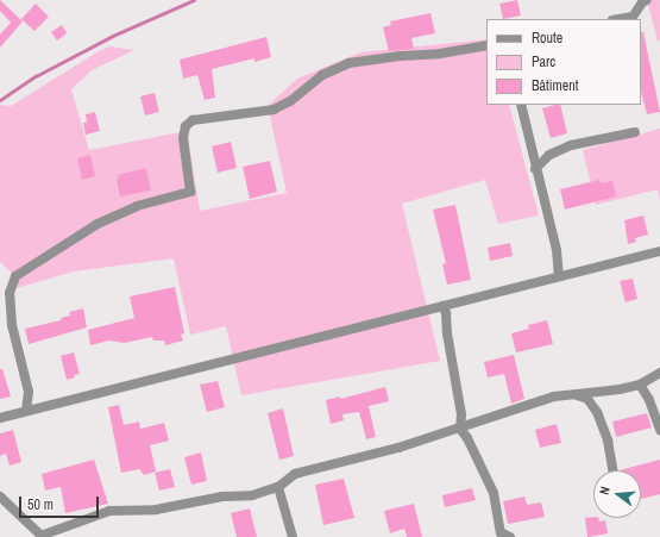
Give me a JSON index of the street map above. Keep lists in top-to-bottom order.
{
  "legend": ["Route", "Parc", "Bâtiment"],
  "scale_bar": "50 m",
  "north": "left"
}
